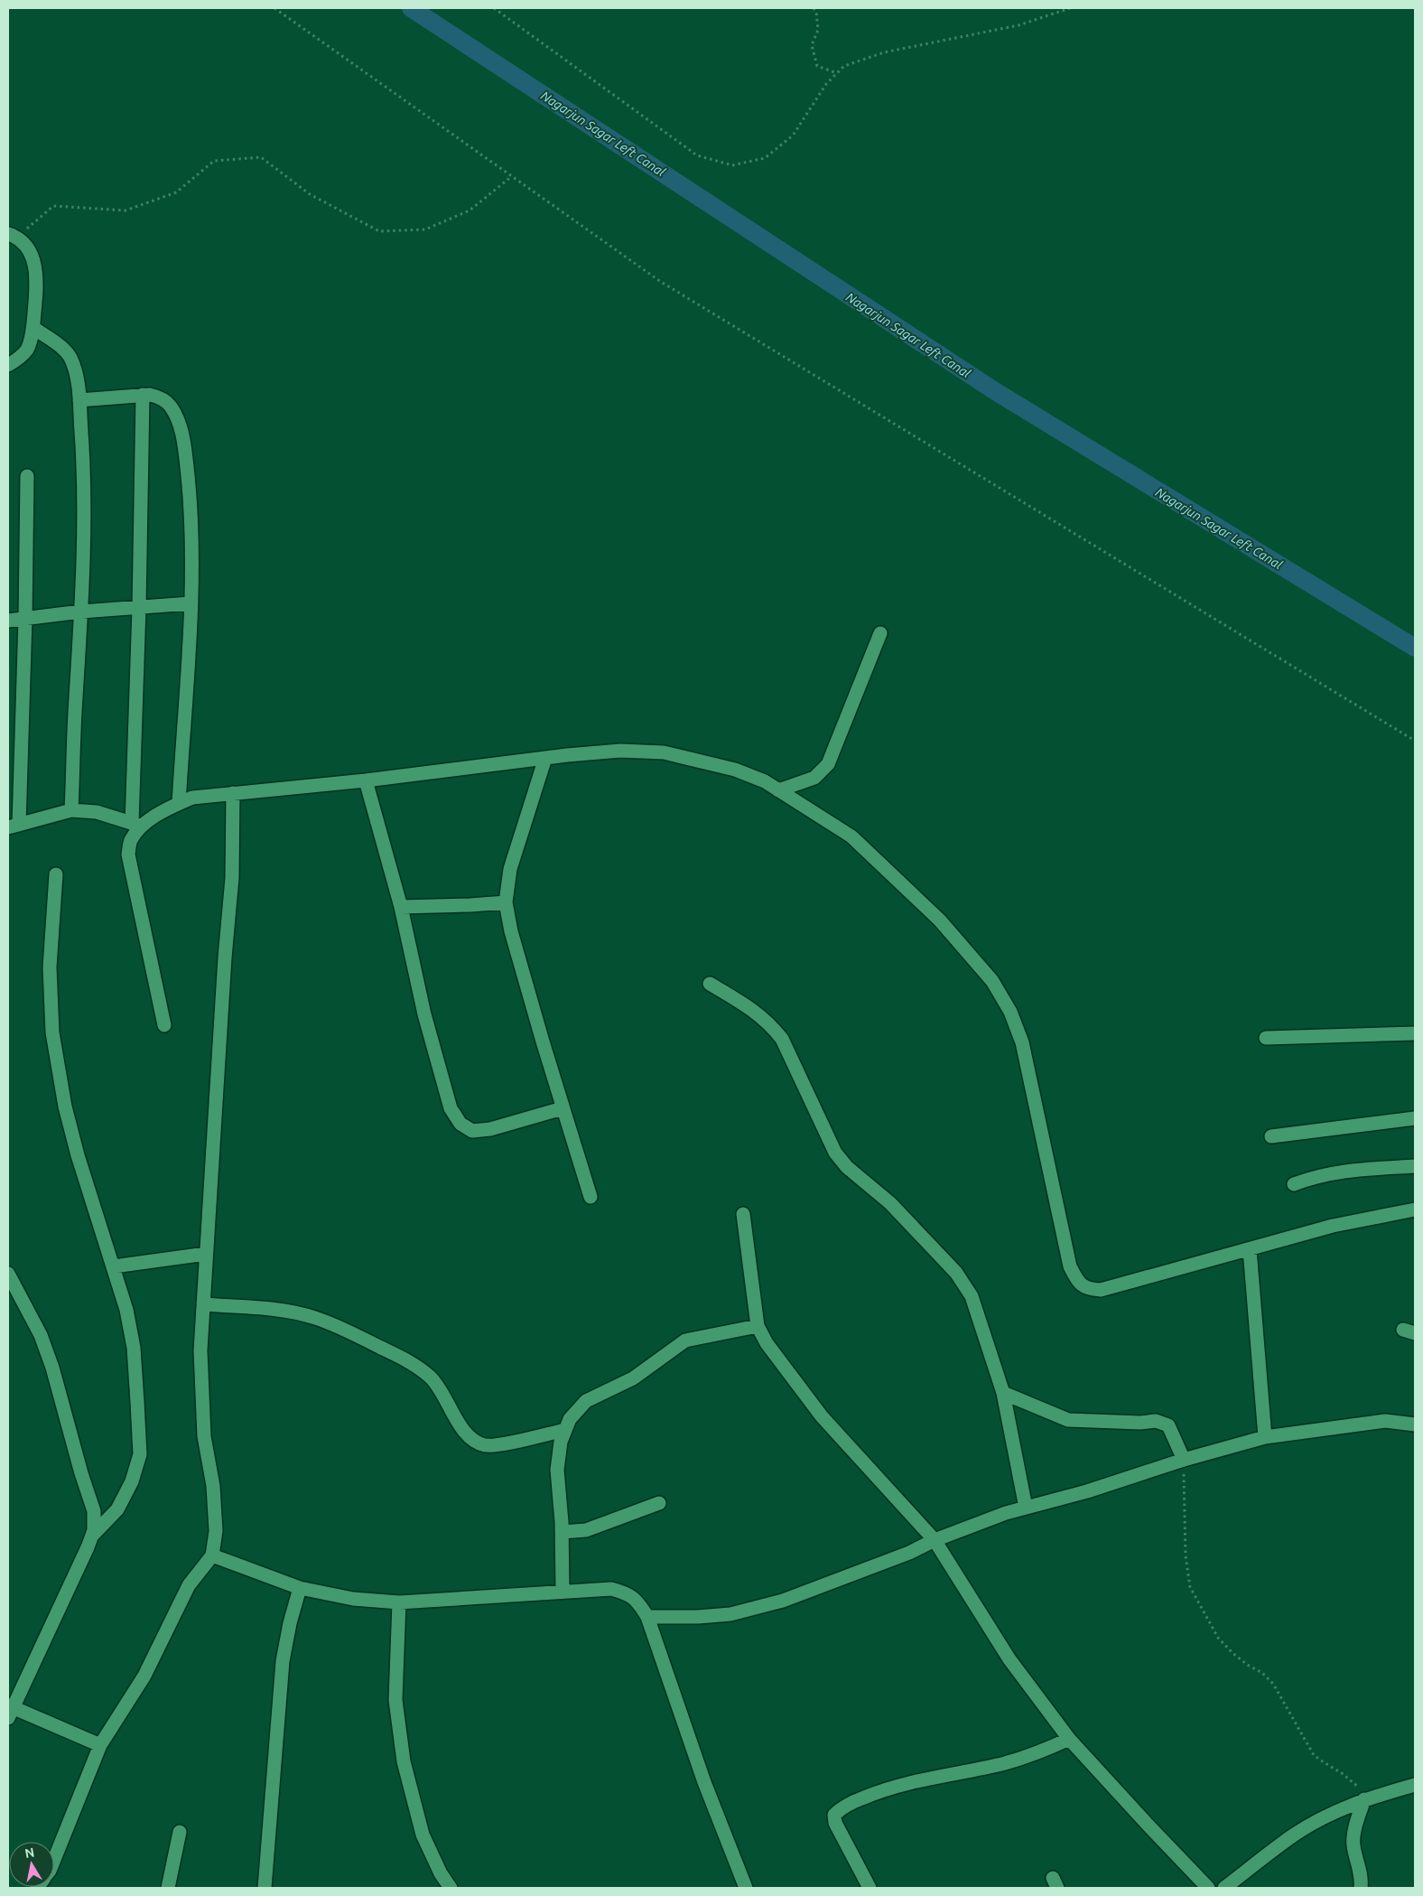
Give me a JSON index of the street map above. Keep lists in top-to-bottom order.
{
  "water": ["Nagarjun Sagar Left Canal"],
  "north": "top"
}
